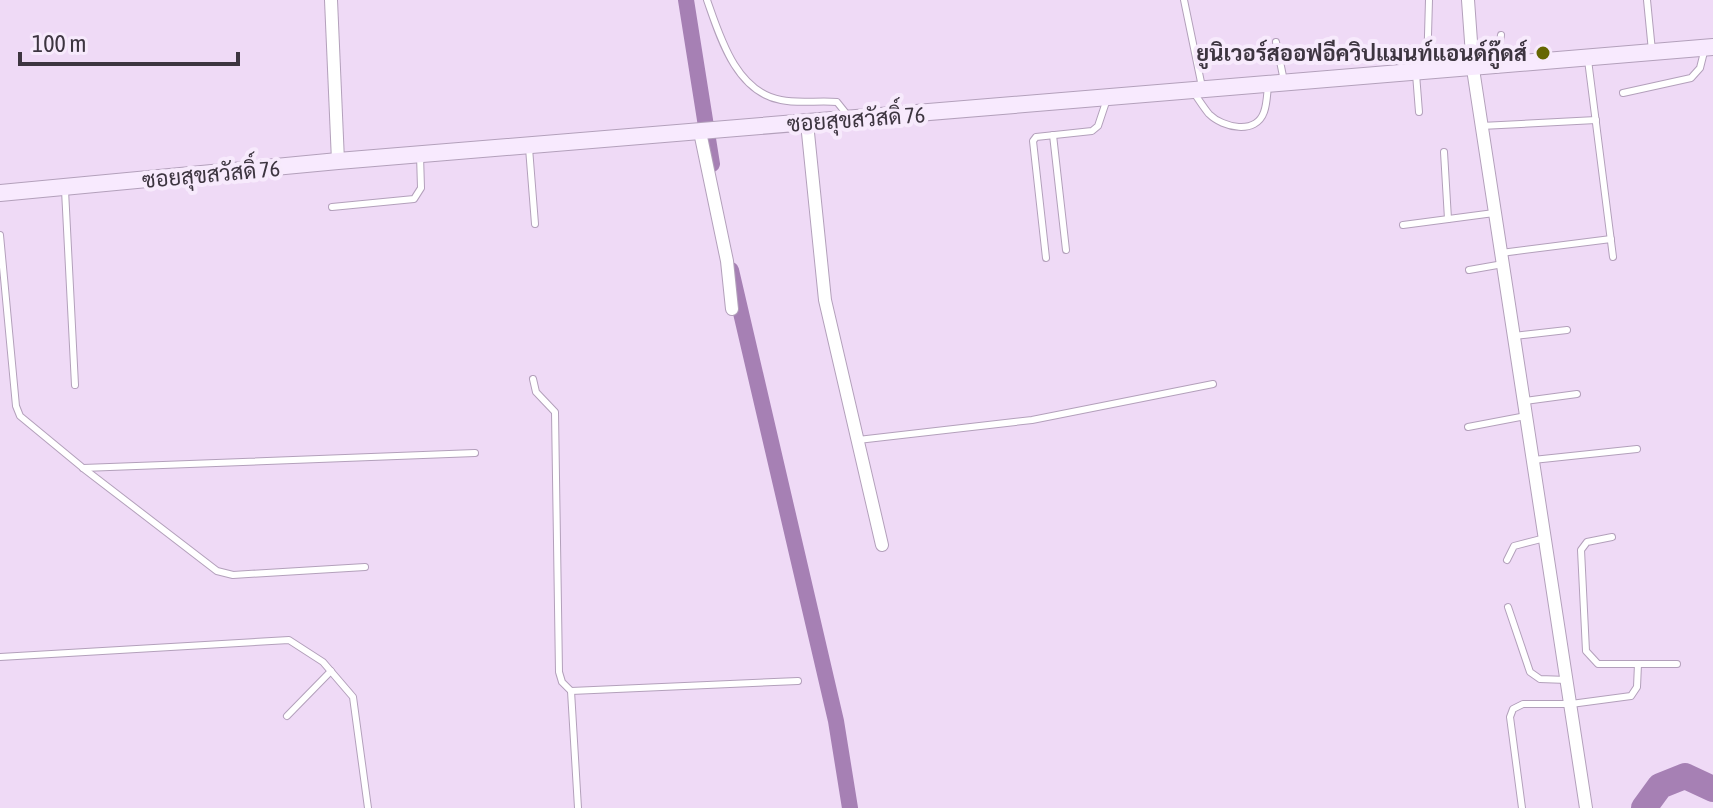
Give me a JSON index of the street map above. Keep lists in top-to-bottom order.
{
  "streets": {
    "street": ["ซอยสุขสวัสดิ์ 76"]
  },
  "places": ["ยูนิเวอร์สออฟอีควิปแมนท์แอนด์กู๊ดส์"],
  "scale_bar": "100 m"
}
